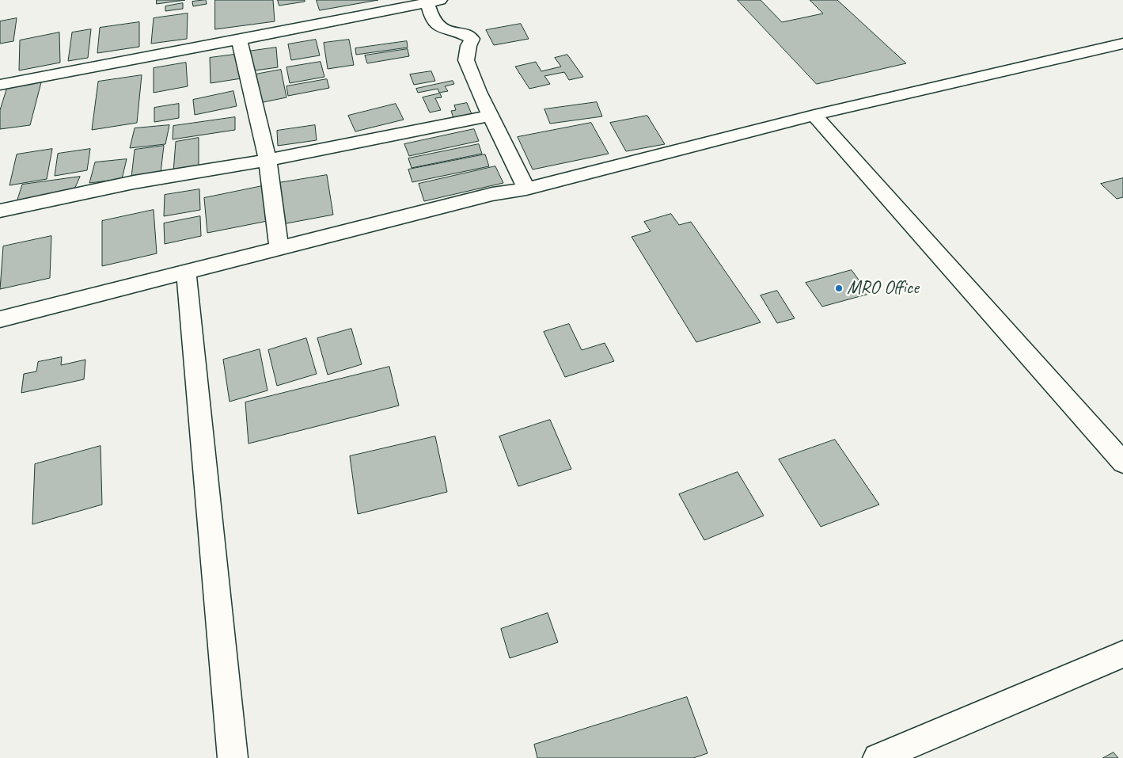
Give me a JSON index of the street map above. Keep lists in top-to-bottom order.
{
  "places": ["MRO Office"]
}
